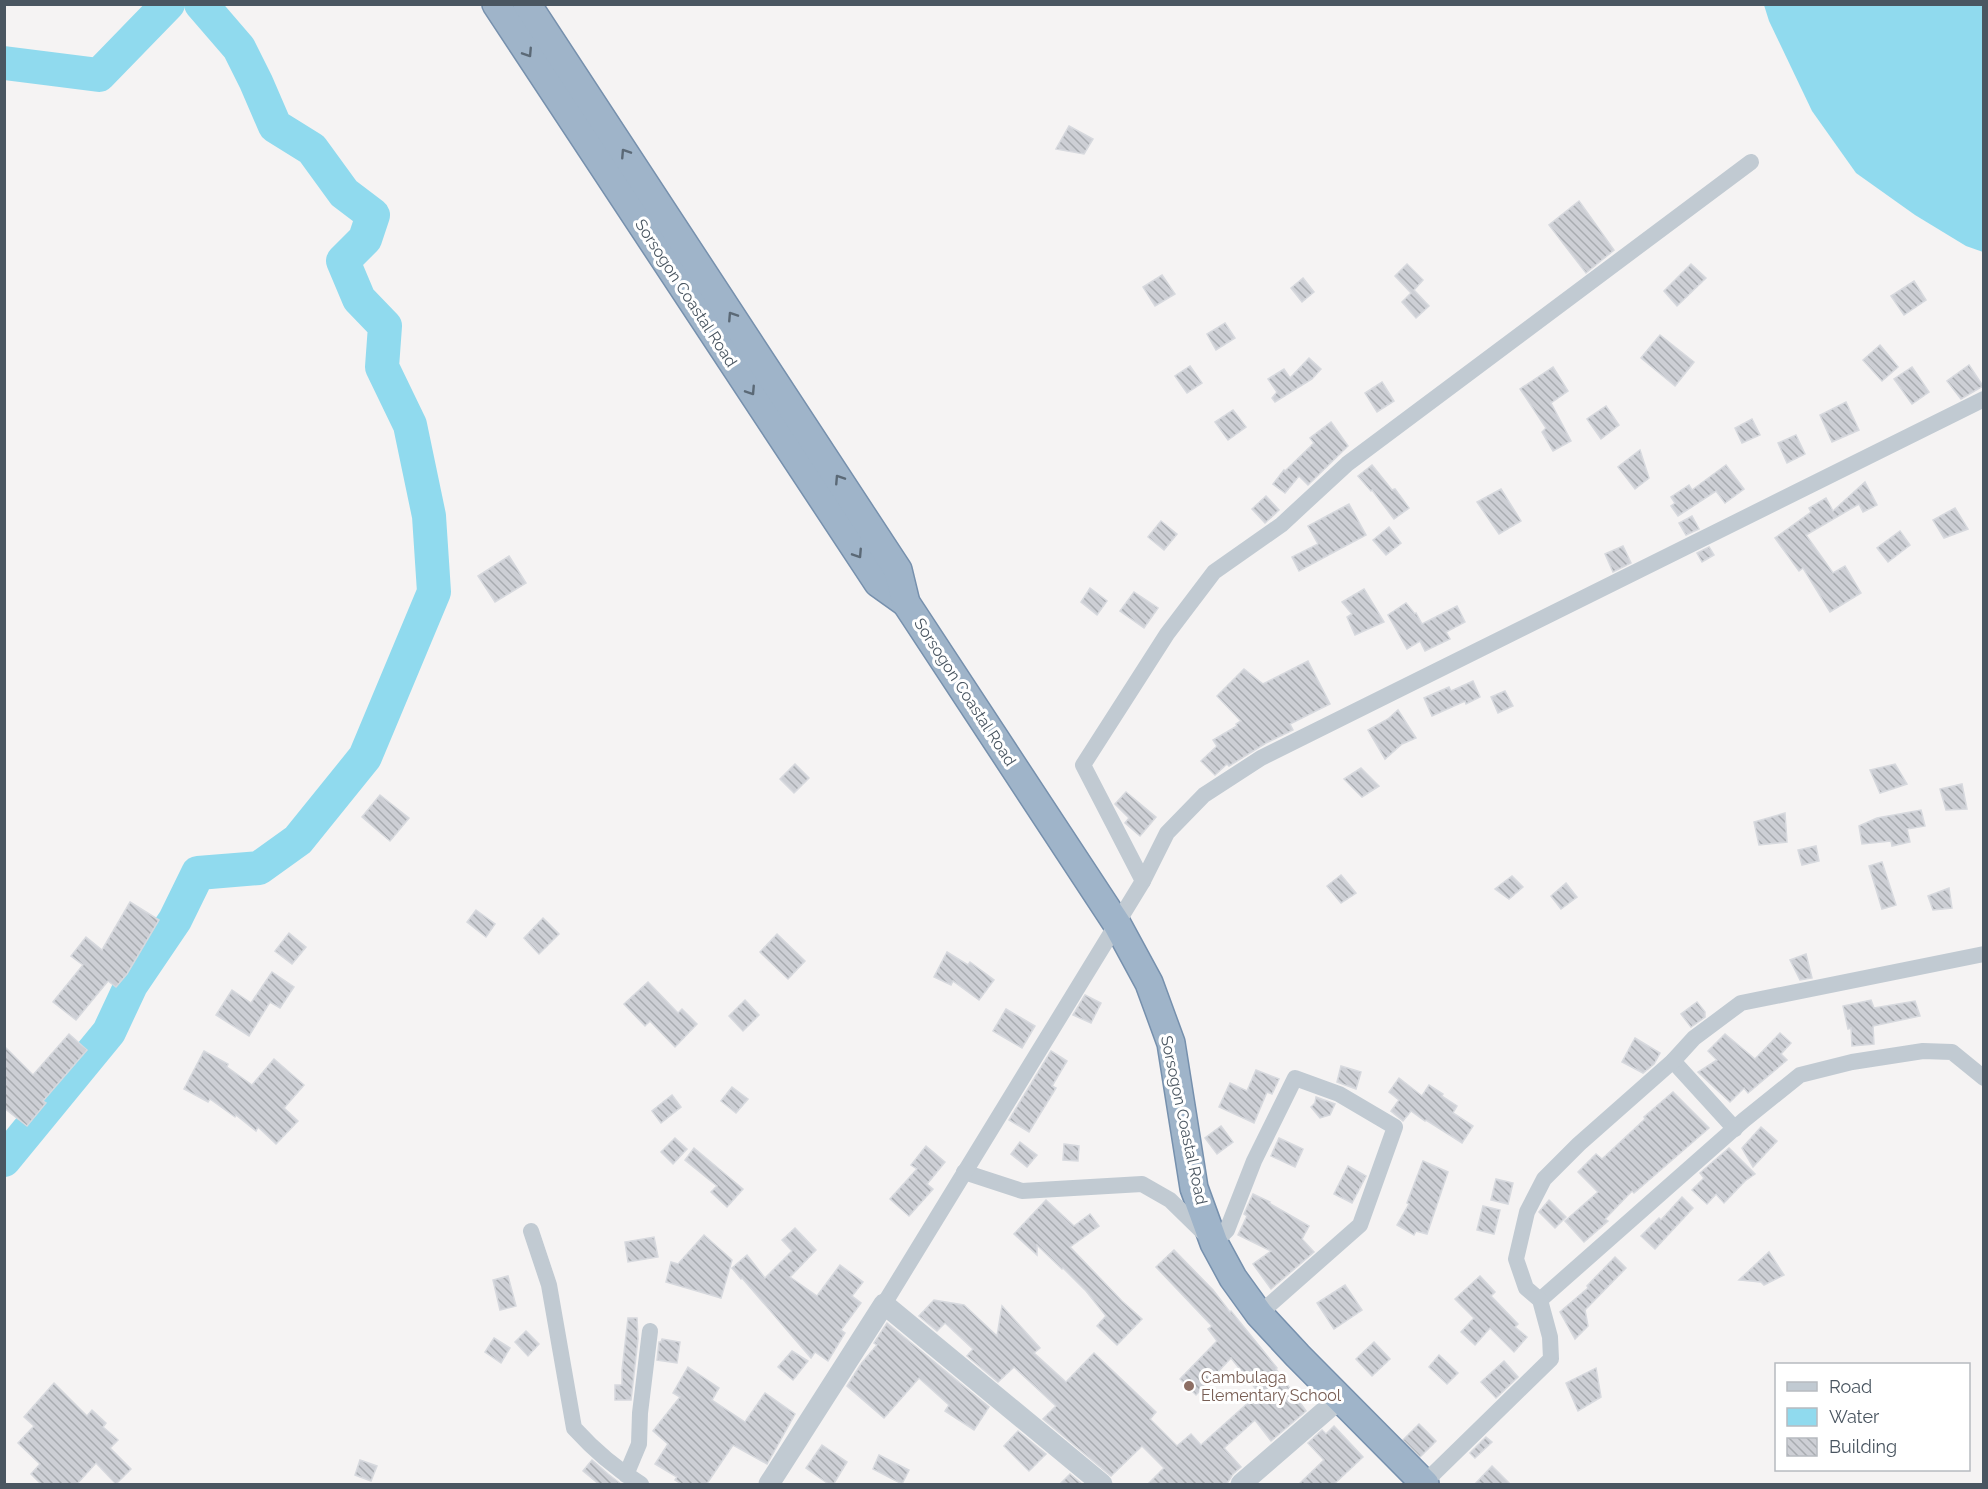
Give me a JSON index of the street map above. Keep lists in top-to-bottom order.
{
  "streets": {
    "highway": ["Sorsogon Coastal Road"]
  },
  "places": ["Cambulaga Elementary School"],
  "legend": ["Road", "Water", "Building"]
}
